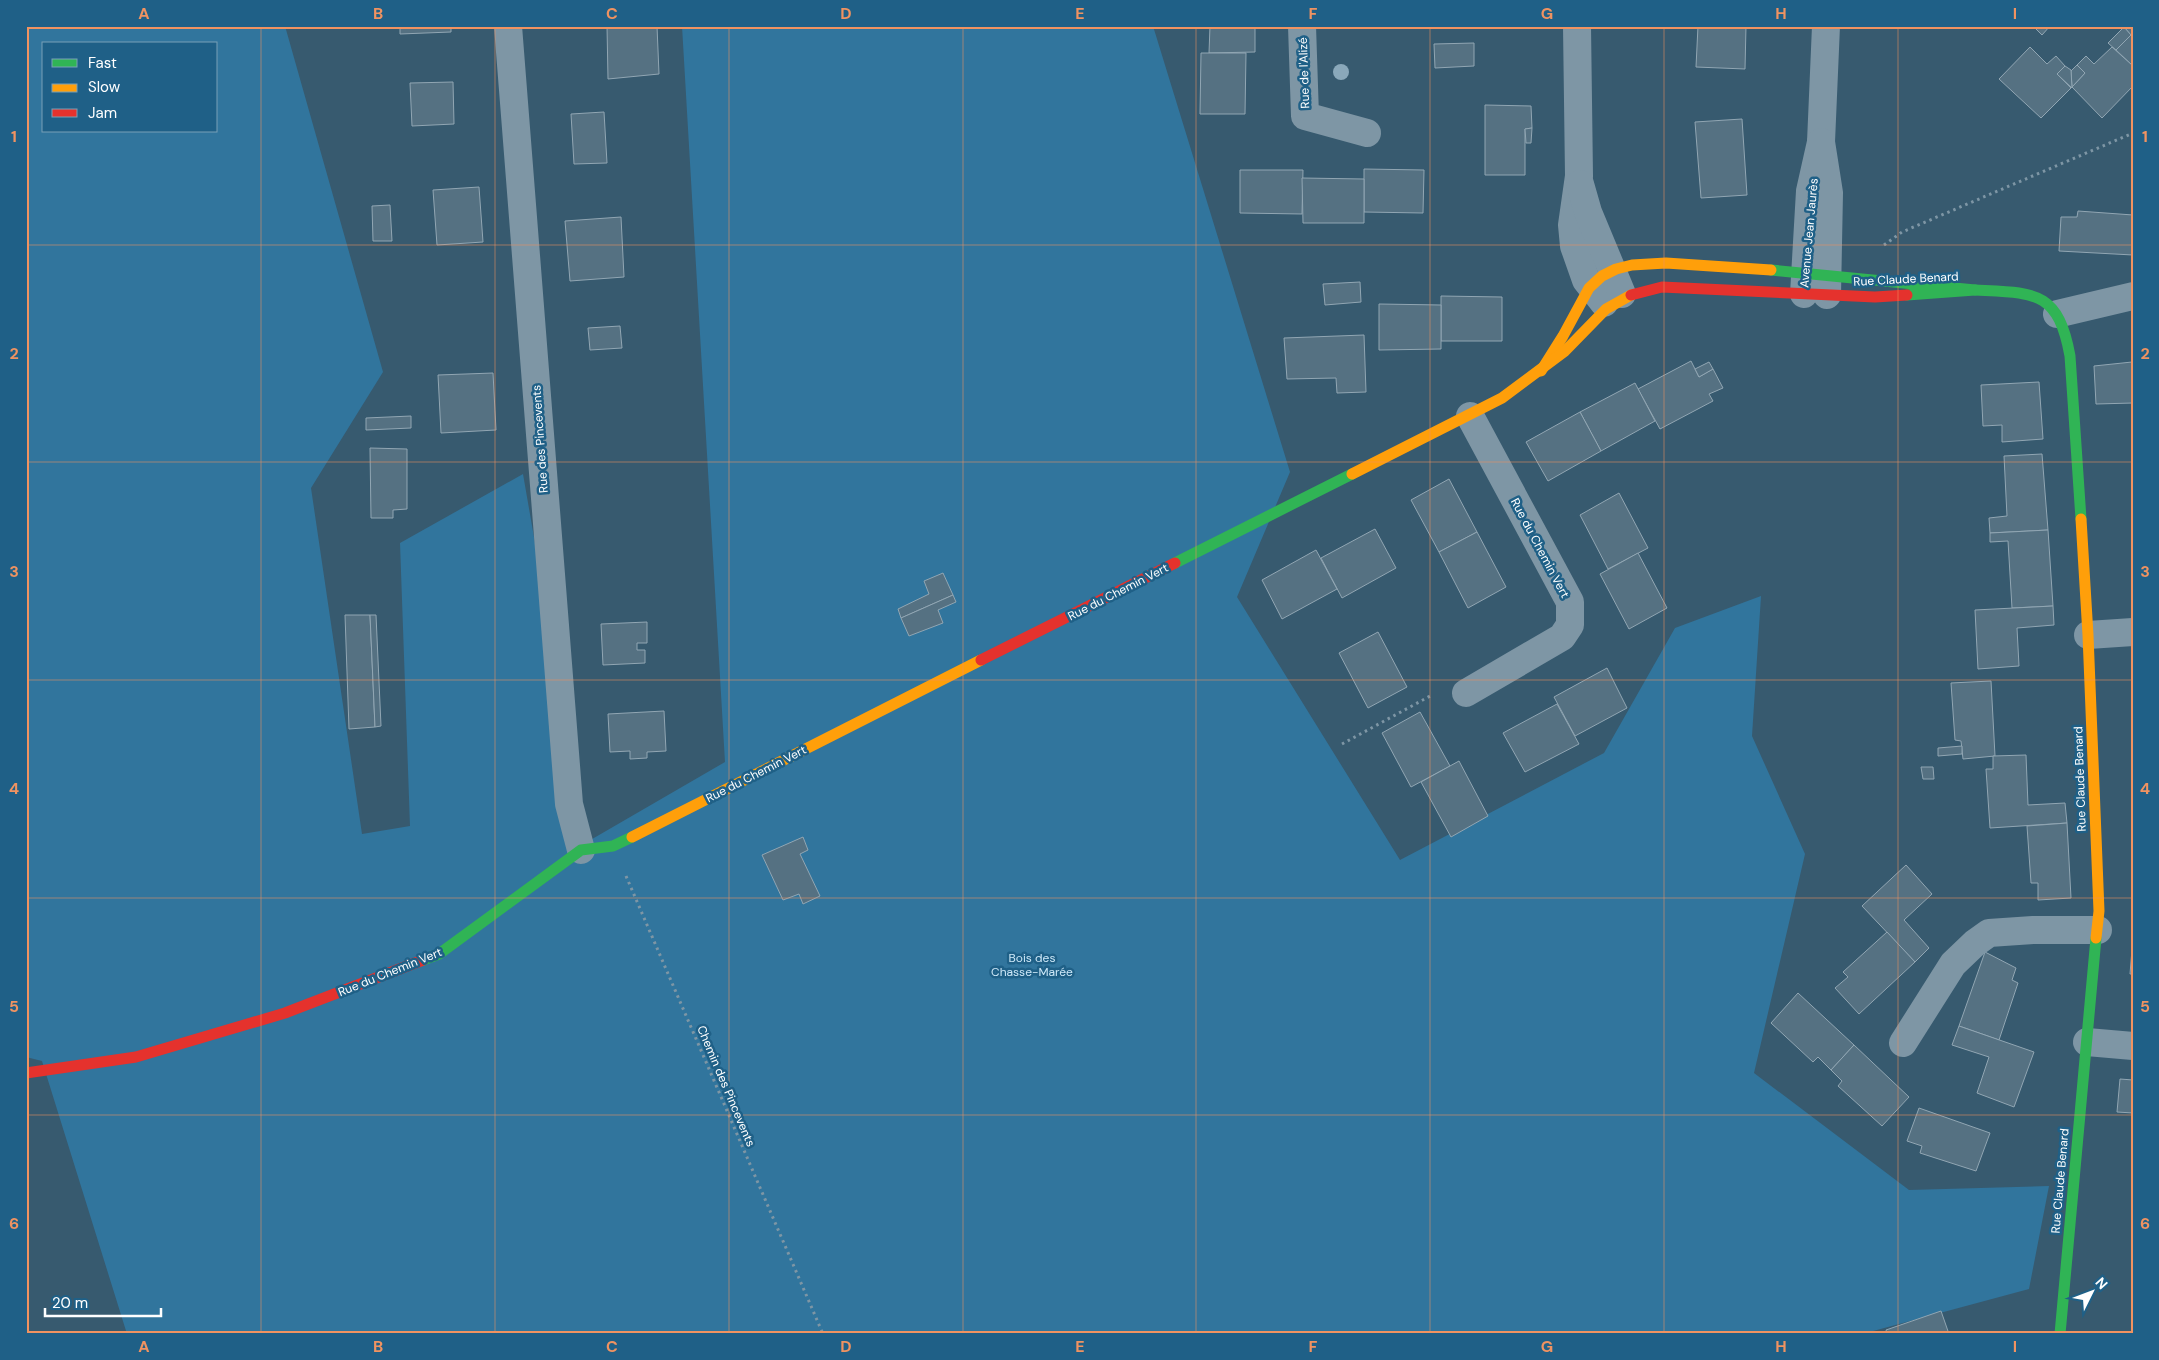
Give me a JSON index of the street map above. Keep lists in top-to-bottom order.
{
  "streets": {
    "street": [
      "Rue de l'Alizé",
      "Avenue Jean Jaurès",
      "Rue Claude Benard",
      "Rue des Pincevents",
      "Rue du Chemin Vert"
    ],
    "path": ["Chemin des Pincevents"]
  },
  "crossings": [
    ["Avenue Jean Jaurès", "Rue Claude Benard"],
    ["Avenue Jean Jaurès", "Rue du Chemin Vert"],
    ["Rue Claude Benard", "Rue du Chemin Vert"],
    ["Rue des Pincevents", "Rue du Chemin Vert"],
    ["Rue du Chemin Vert", "Chemin des Pincevents"]
  ],
  "parks": ["Bois des Chasse-Marée"],
  "legend": ["Fast", "Slow", "Jam"],
  "scale_bar": "20 m",
  "north": "top right",
  "grid": {
    "columns": [
      "A",
      "B",
      "C",
      "D",
      "E",
      "F",
      "G",
      "H",
      "I"
    ],
    "rows": [
      "1",
      "2",
      "3",
      "4",
      "5",
      "6"
    ]
  }
}
